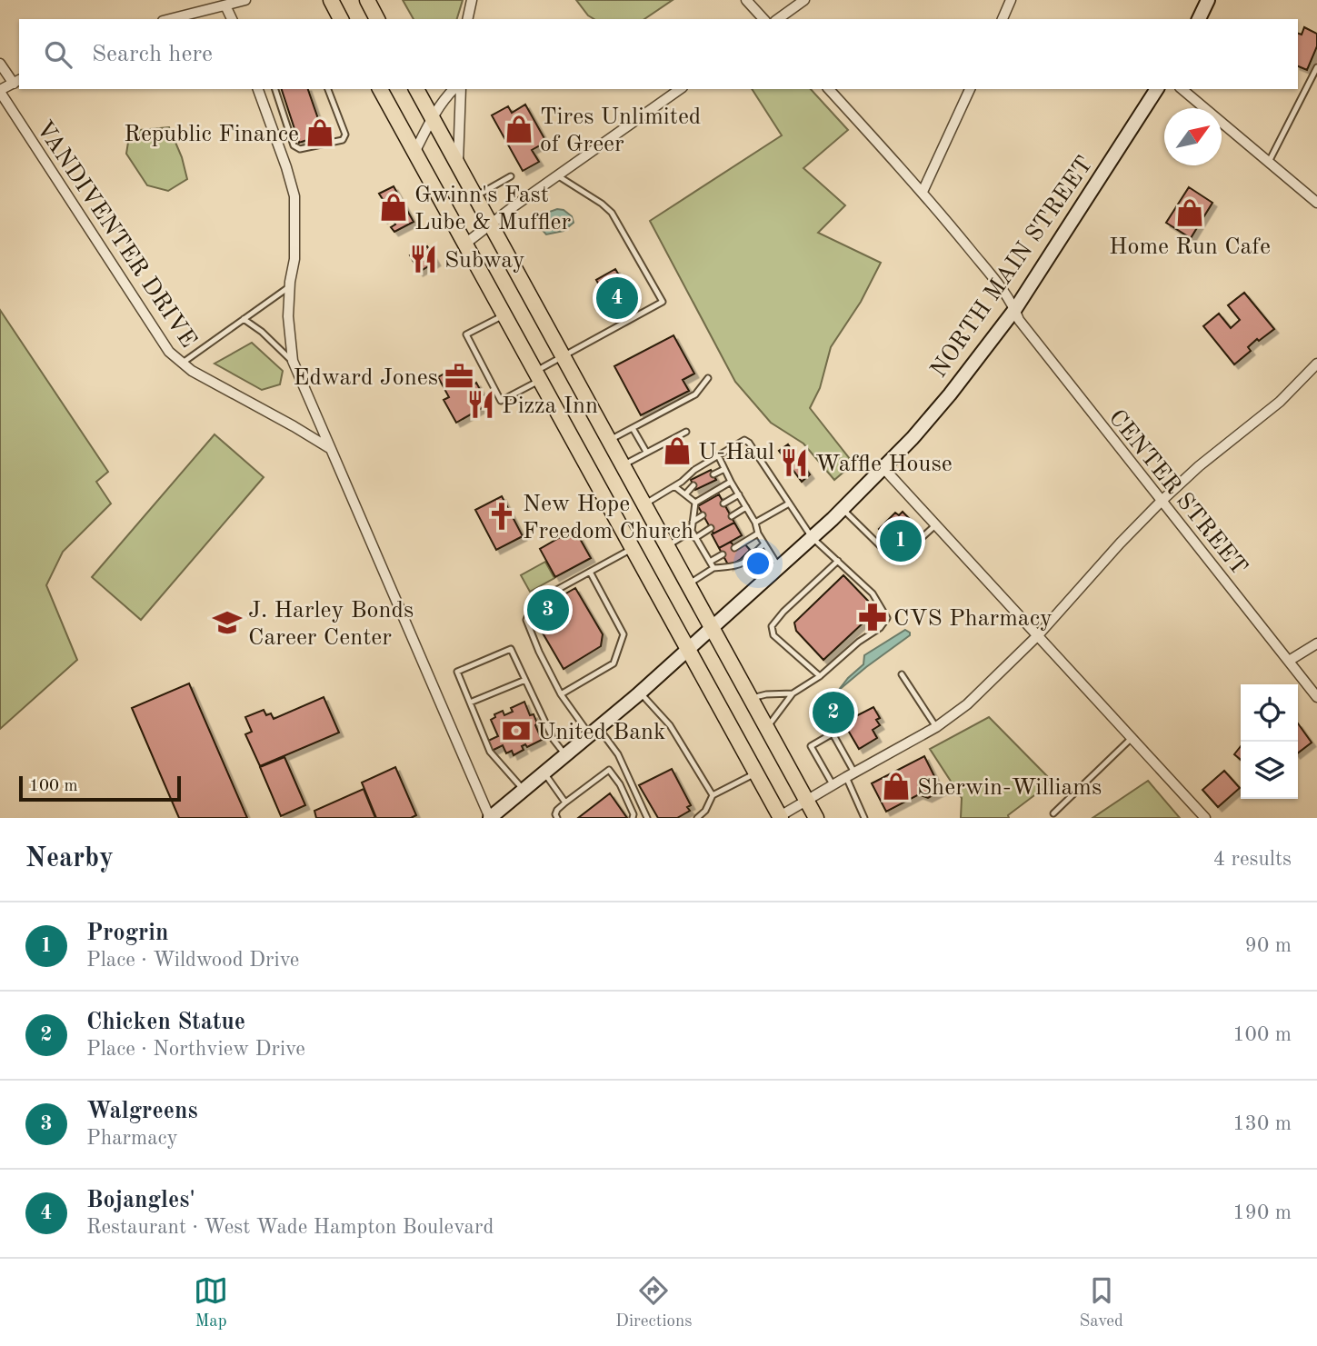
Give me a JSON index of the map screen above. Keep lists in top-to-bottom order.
{
  "streets": {
    "main road": ["NORTH MAIN STREET"],
    "street": ["VANDIVENTER DRIVE", "CENTER STREET"]
  },
  "crossings": [
    ["NORTH MAIN STREET", "CENTER STREET"]
  ],
  "places": {
    "shop": [
      "Tires Unlimited of Greer",
      "Republic Finance",
      "Gwinn's Fast Lube & Muffler",
      "Home Run Cafe",
      "U-Haul",
      "Sherwin-Williams"
    ],
    "restaurant": ["Subway", "Pizza Inn", "Waffle House"],
    "office": ["Edward Jones"],
    "church": ["New Hope Freedom Church"],
    "pharmacy": ["CVS Pharmacy"],
    "school or university": ["J. Harley Bonds Career Center"],
    "bank": ["United Bank"]
  },
  "scale_bar": "100 m",
  "north": "top right",
  "page": {
    "search": "Search here",
    "pins": [
      "4",
      "1",
      "3",
      "2"
    ],
    "scale": "100 m",
    "heading": ["Nearby", "4 results"],
    "list": [
      {
        "mark": "1",
        "name": "Progrin",
        "note": "Place · Wildwood Drive",
        "value": "90 m"
      },
      {
        "mark": "2",
        "name": "Chicken Statue",
        "note": "Place · Northview Drive",
        "value": "100 m"
      },
      {
        "mark": "3",
        "name": "Walgreens",
        "note": "Pharmacy",
        "value": "130 m"
      },
      {
        "mark": "4",
        "name": "Bojangles'",
        "note": "Restaurant · West Wade Hampton Boulevard",
        "value": "190 m"
      }
    ],
    "nav": ["Map", "Directions", "Saved"]
  }
}
